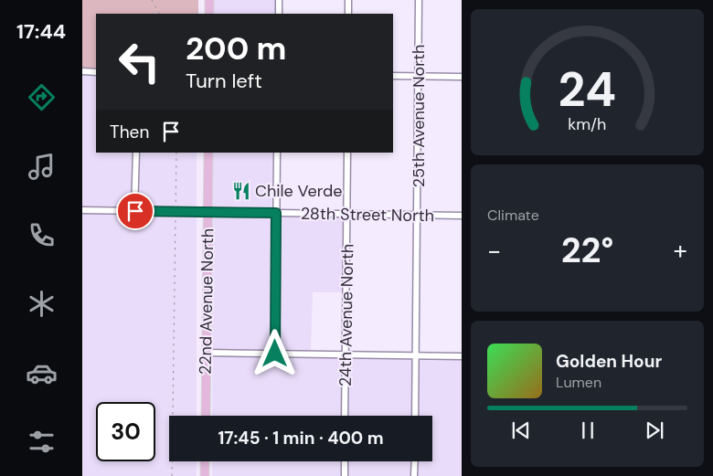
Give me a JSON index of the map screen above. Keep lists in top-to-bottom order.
{
  "streets": {
    "main road": ["22nd Avenue North"],
    "street": ["25th Avenue North", "28th Street North", "24th Avenue North"]
  },
  "crossings": [
    ["25th Avenue North", "28th Street North"],
    ["28th Street North", "22nd Avenue North"],
    ["28th Street North", "24th Avenue North"]
  ],
  "places": {
    "restaurant": ["Chile Verde"]
  },
  "page": {
    "tabs": "17:44",
    "turn": ["200 m", "Turn left"],
    "then": "Then",
    "tile": "Climate",
    "heat": ["−", "22°", "+"],
    "song": ["Golden Hour", "Lumen"],
    "limit": "30",
    "trip": "17:45 · 1 min · 400 m",
    "gauge": ["24", "km/h"]
  }
}
